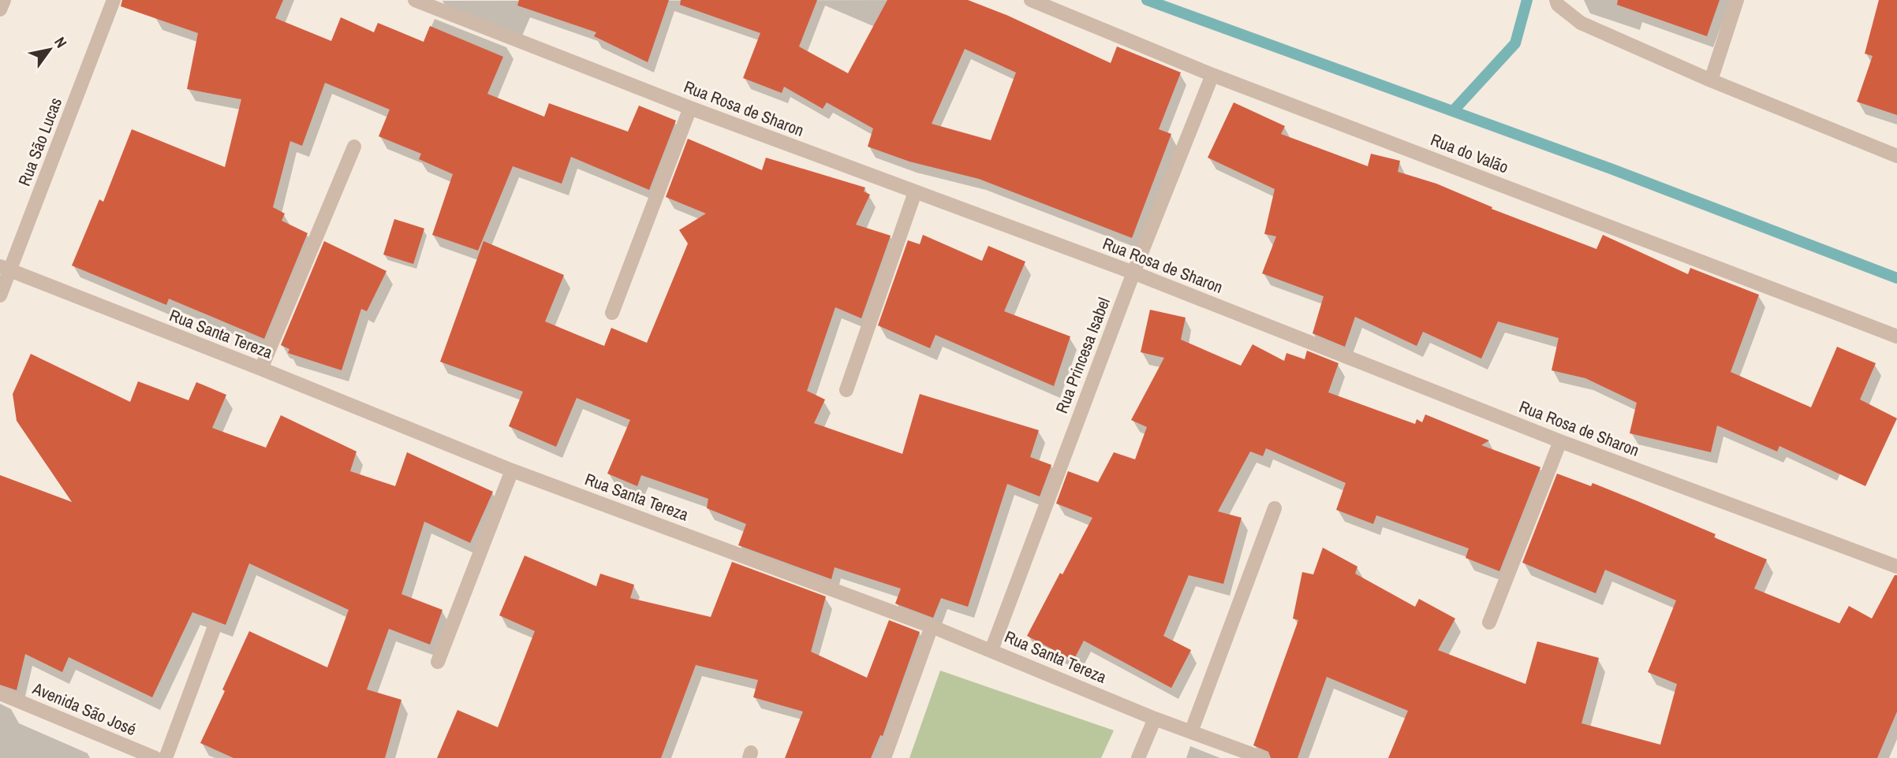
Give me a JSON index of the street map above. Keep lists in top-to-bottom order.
{
  "streets": {
    "street": [
      "Rua Rosa de Sharon",
      "Rua São Lucas",
      "Rua do Valão",
      "Rua Santa Tereza",
      "Rua Princesa Isabel",
      "Avenida São José"
    ]
  },
  "crossings": [
    ["Rua Rosa de Sharon", "Rua Princesa Isabel"],
    ["Rua São Lucas", "Rua Santa Tereza"],
    ["Rua do Valão", "Rua Princesa Isabel"],
    ["Rua Santa Tereza", "Rua Princesa Isabel"]
  ],
  "north": "top right"
}
